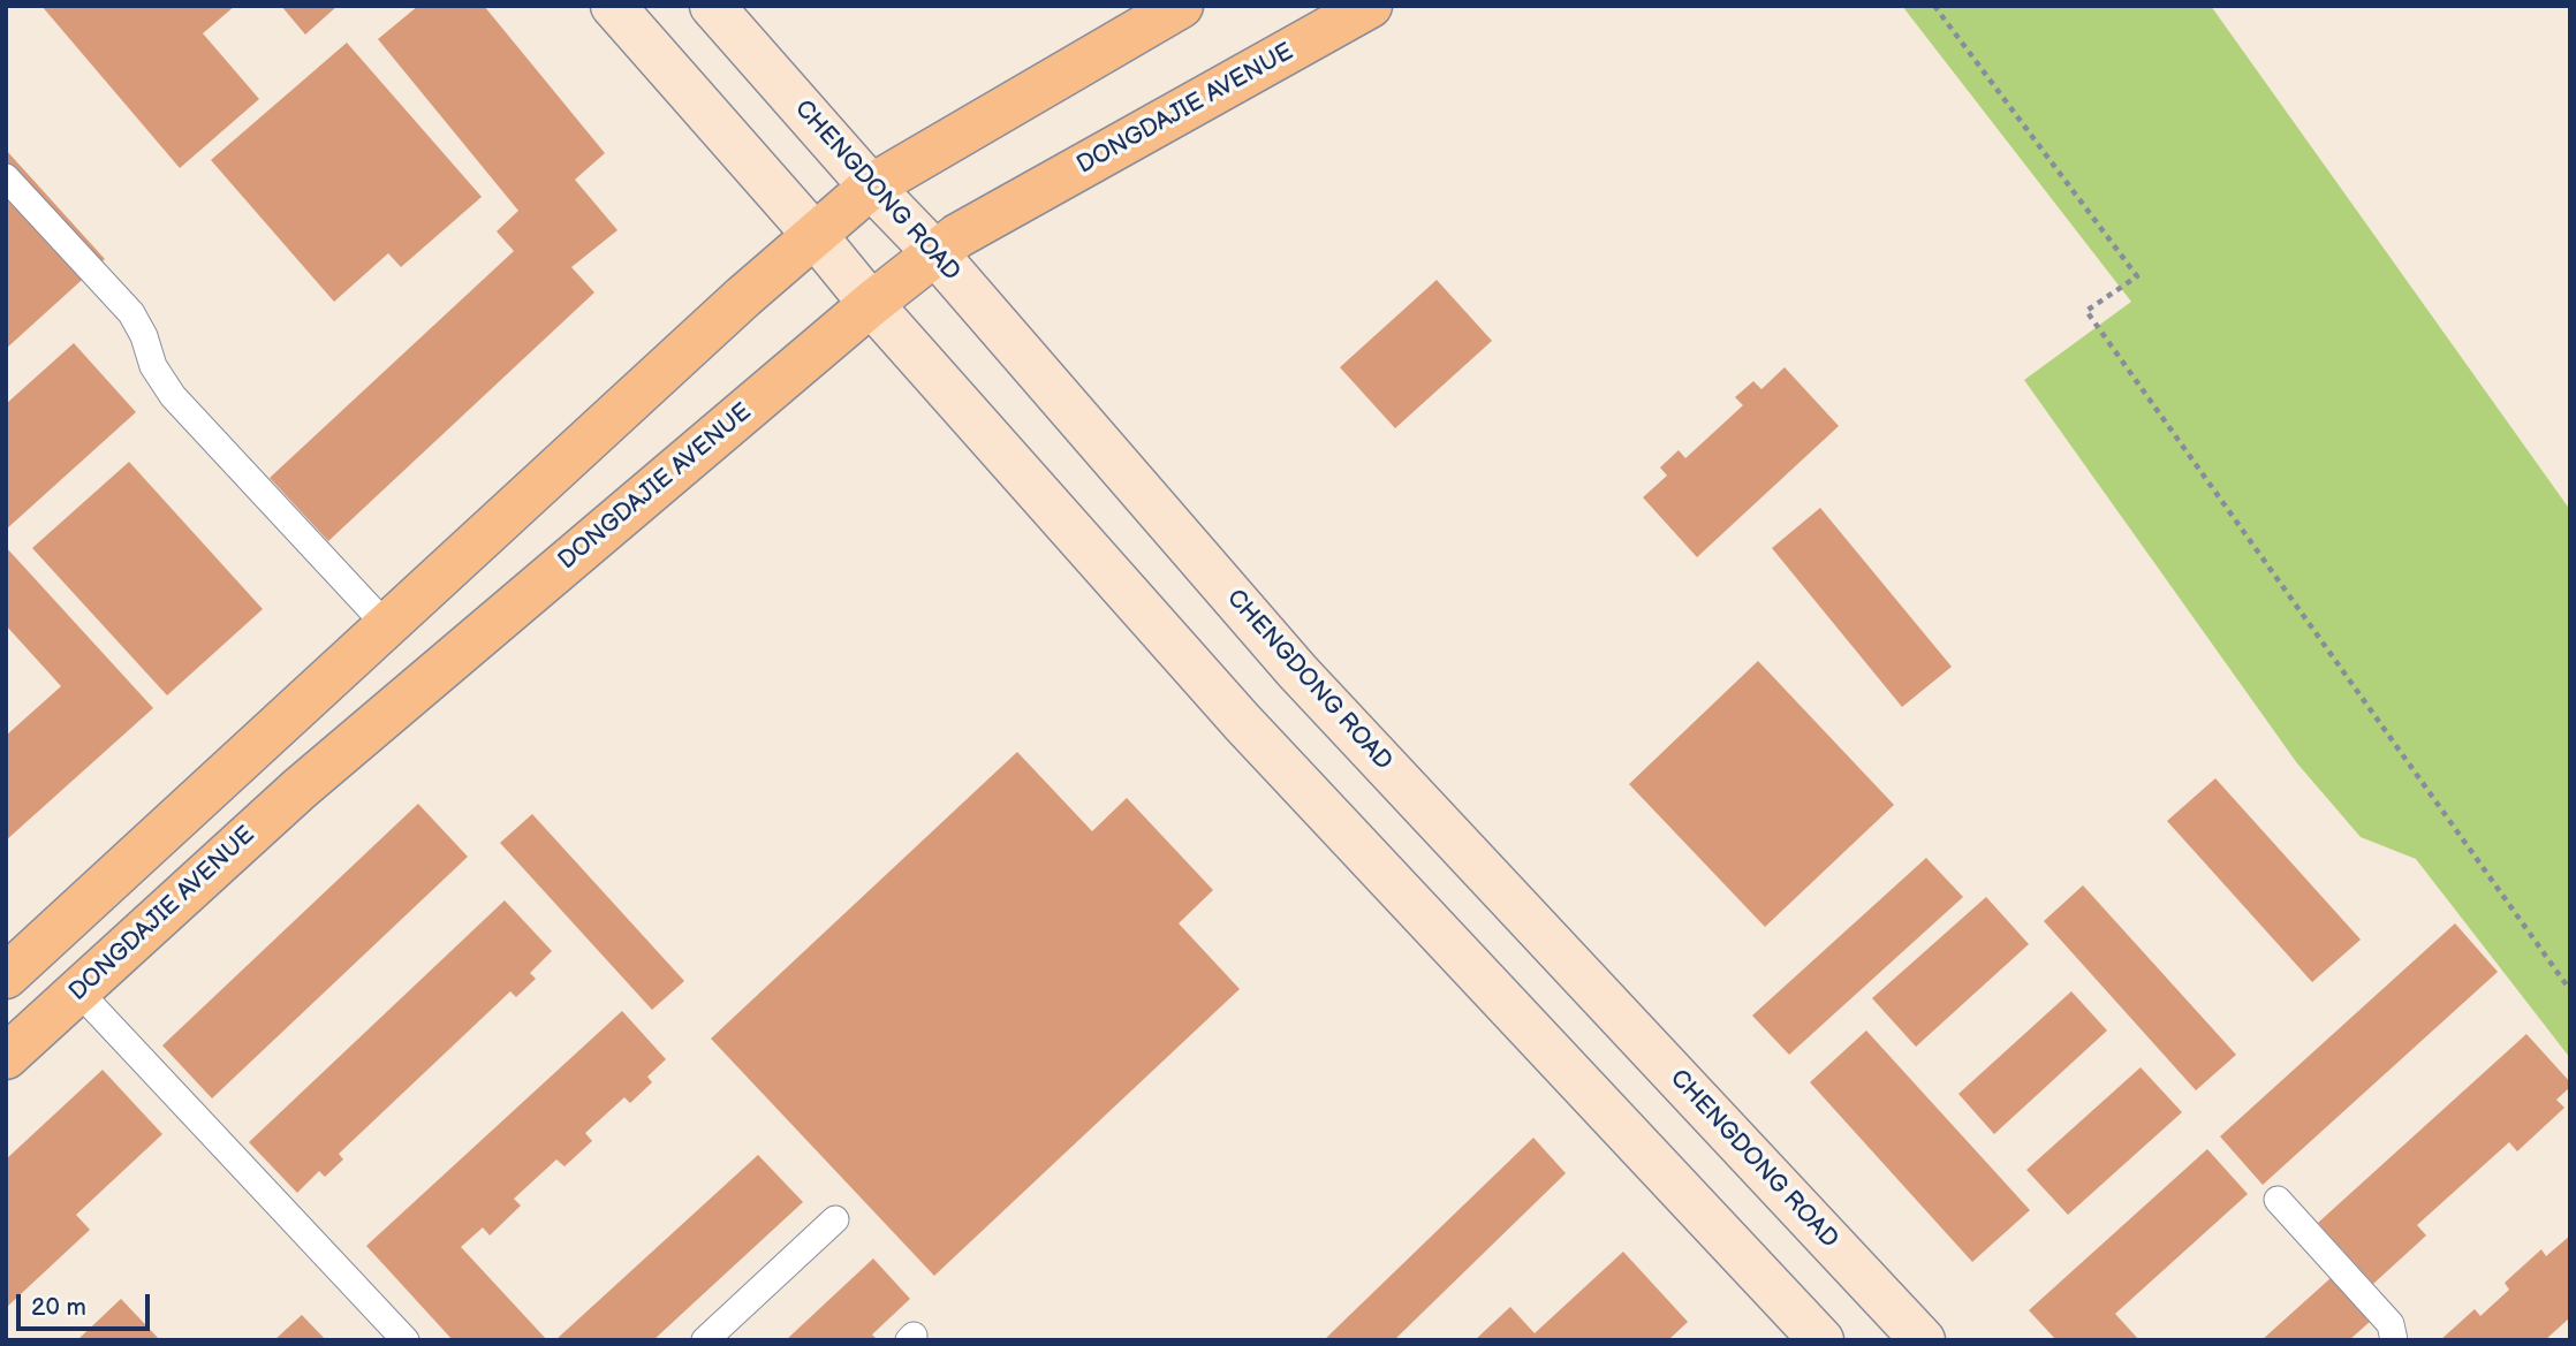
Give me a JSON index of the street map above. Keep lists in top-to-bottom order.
{
  "streets": {
    "main road": ["DONGDAJIE AVENUE", "CHENGDONG ROAD"]
  },
  "crossings": [
    ["DONGDAJIE AVENUE", "CHENGDONG ROAD"]
  ],
  "scale_bar": "20 m"
}
